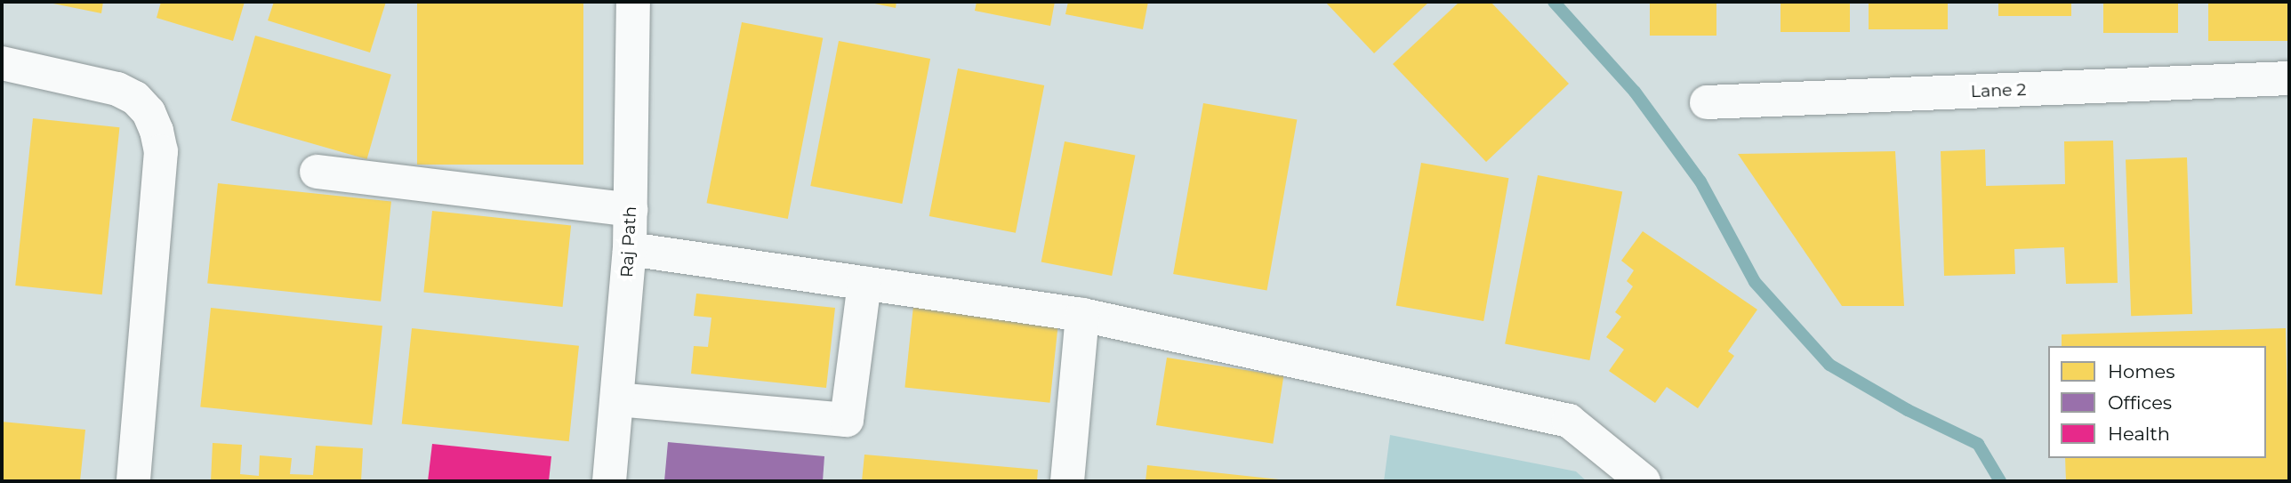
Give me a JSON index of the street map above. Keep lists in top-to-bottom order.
{
  "streets": {
    "street": ["Lane 2", "Raj Path"]
  },
  "legend": ["Homes", "Offices", "Health"]
}
